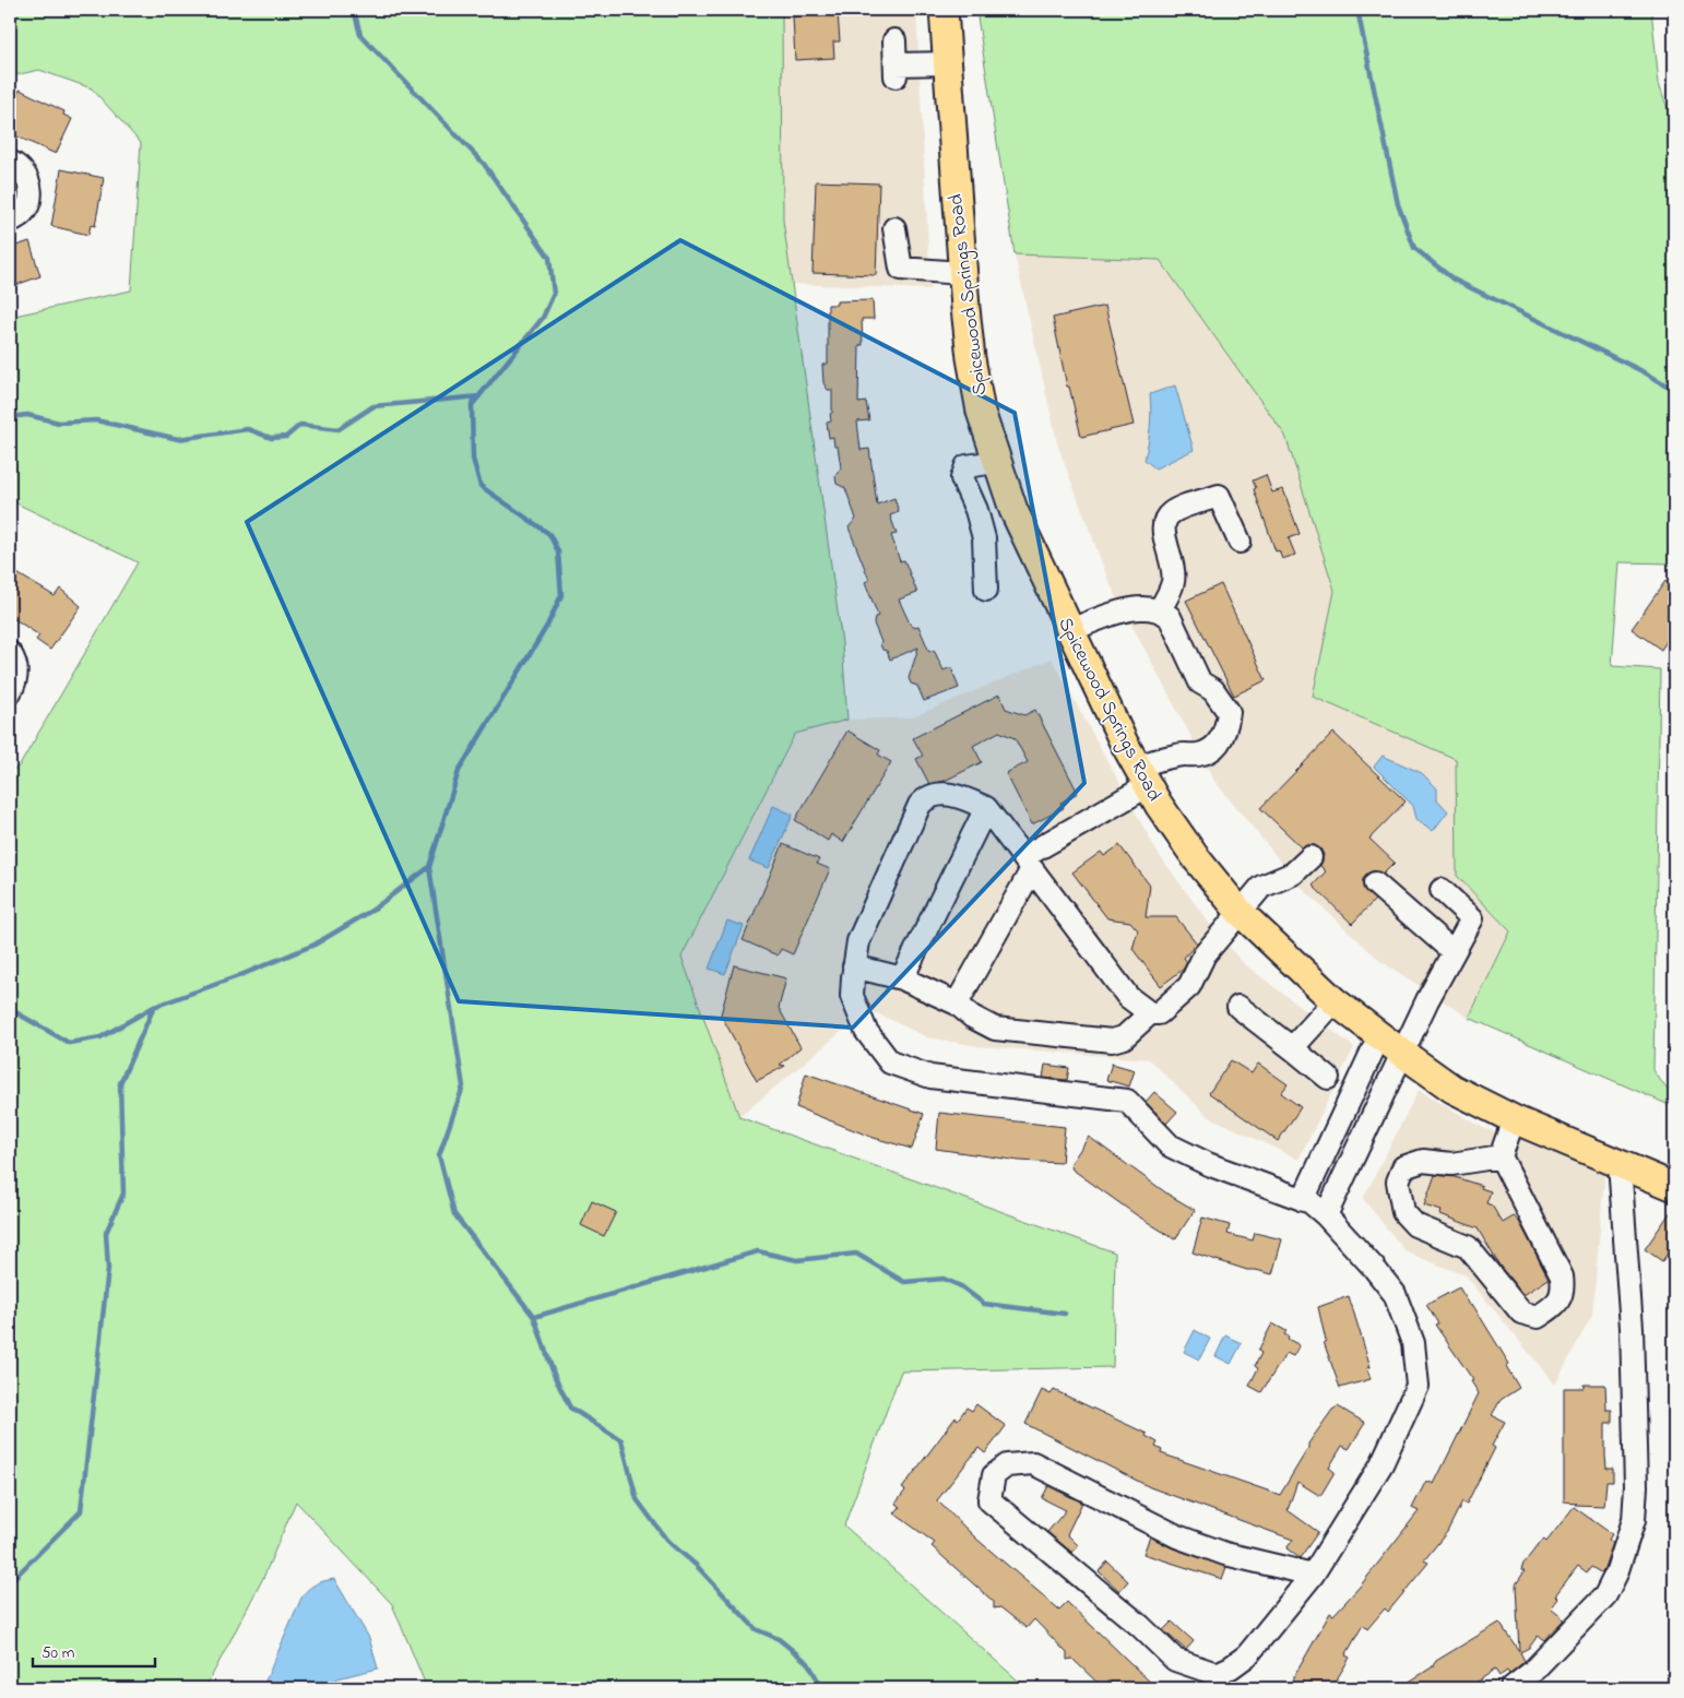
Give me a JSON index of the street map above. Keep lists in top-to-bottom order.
{
  "streets": {
    "main road": ["Spicewood Springs Road"]
  },
  "scale_bar": "50 m"
}
